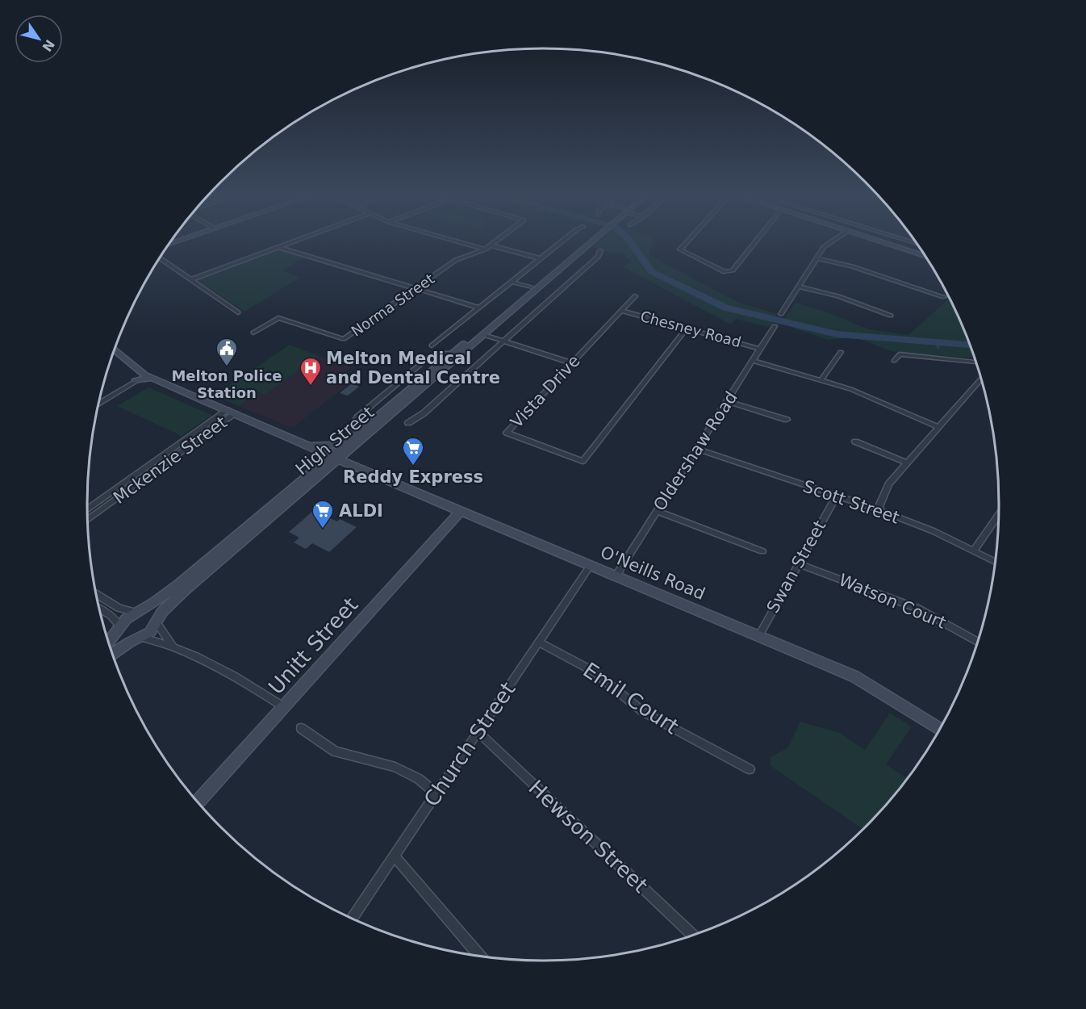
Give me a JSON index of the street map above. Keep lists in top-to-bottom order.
{
  "streets": {
    "street": [
      "Norma Street",
      "Chesney Road",
      "Vista Drive",
      "High Street",
      "Oldershaw Road",
      "Mckenzie Street",
      "Scott Street",
      "Swan Street",
      "O'Neills Road",
      "Watson Court",
      "Unitt Street",
      "Emil Court",
      "Church Street",
      "Hewson Street"
    ]
  },
  "crossings": [
    ["Chesney Road", "Vista Drive"],
    ["Chesney Road", "Oldershaw Road"],
    ["High Street", "O'Neills Road"],
    ["Oldershaw Road", "Scott Street"],
    ["Oldershaw Road", "O'Neills Road"],
    ["Mckenzie Street", "O'Neills Road"],
    ["Scott Street", "Swan Street"],
    ["Swan Street", "O'Neills Road"],
    ["Swan Street", "Watson Court"],
    ["O'Neills Road", "Unitt Street"],
    ["O'Neills Road", "Church Street"],
    ["Emil Court", "Church Street"],
    ["Church Street", "Hewson Street"]
  ],
  "places": {
    "public building": ["Melton Police Station"],
    "hospital": ["Melton Medical and Dental Centre"],
    "supermarket": ["Reddy Express", "ALDI"]
  },
  "north": "bottom right"
}
